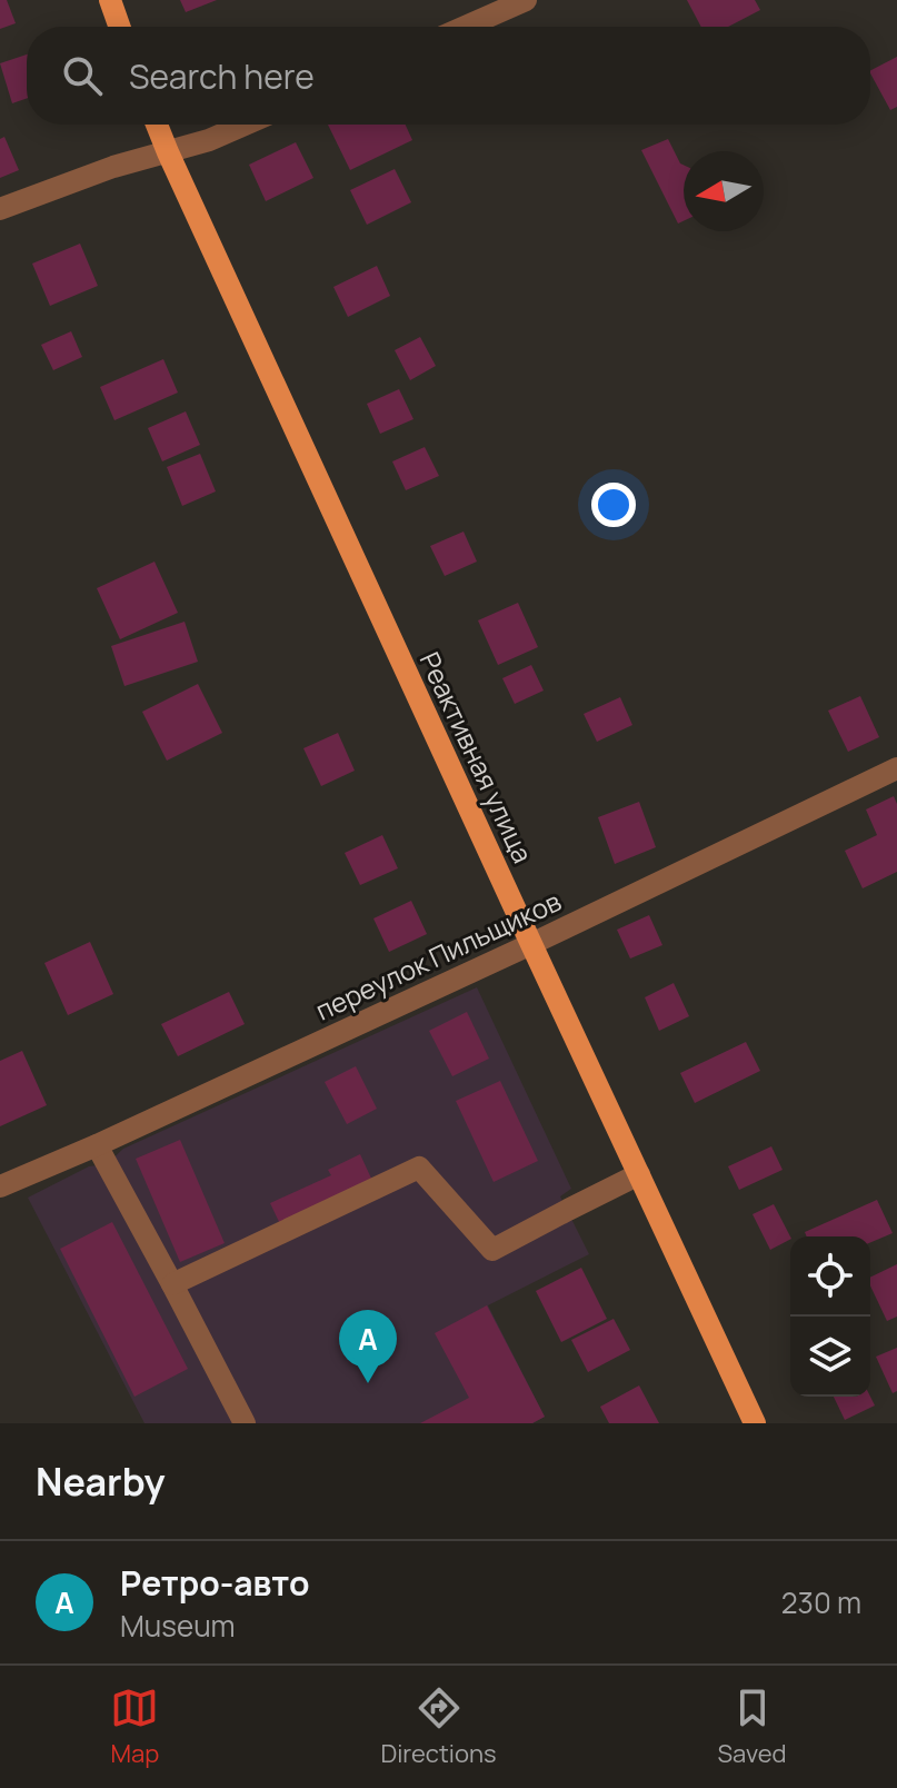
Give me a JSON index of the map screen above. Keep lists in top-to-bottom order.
{
  "streets": {
    "main road": ["Реактивная улица"],
    "street": ["переулок Пильщиков"]
  },
  "crossings": [
    ["Реактивная улица", "переулок Пильщиков"]
  ],
  "north": "left",
  "page": {
    "search": "Search here",
    "pins": "A",
    "heading": "Nearby",
    "list": [
      {
        "mark": "A",
        "name": "Ретро-авто",
        "note": "Museum",
        "value": "230 m"
      }
    ],
    "nav": ["Map", "Directions", "Saved"]
  }
}
